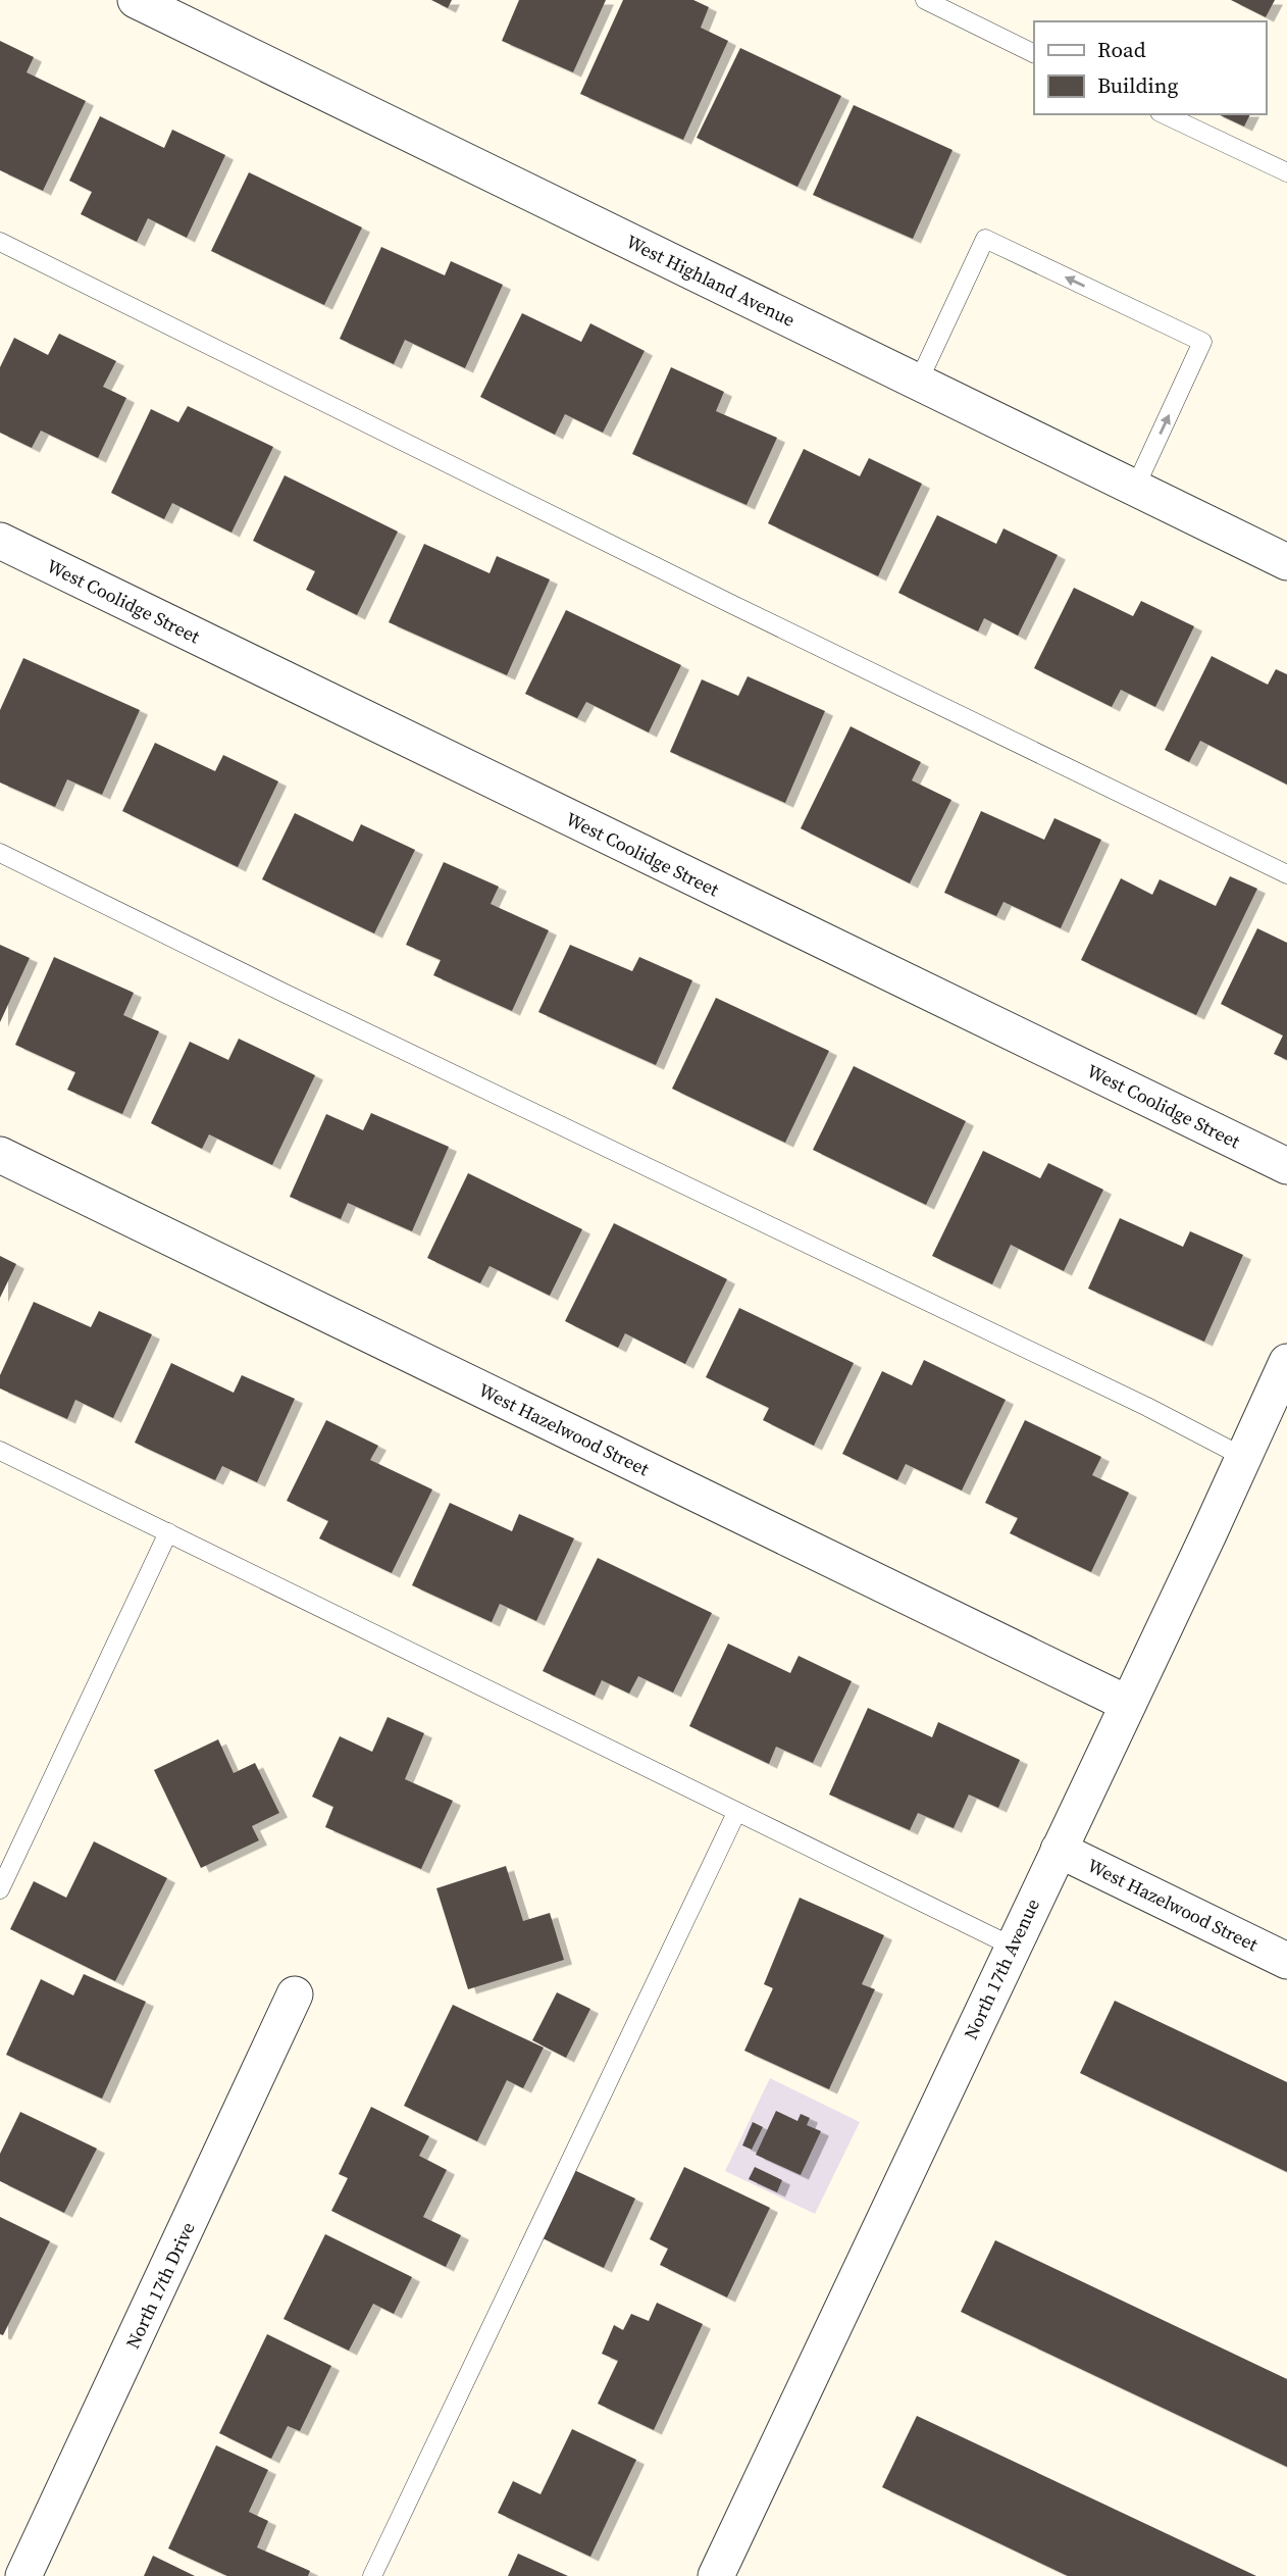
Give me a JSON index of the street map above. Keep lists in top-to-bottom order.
{
  "streets": {
    "street": [
      "West Highland Avenue",
      "West Coolidge Street",
      "West Hazelwood Street",
      "North 17th Avenue",
      "North 17th Drive"
    ]
  },
  "crossings": [
    ["West Hazelwood Street", "North 17th Avenue"]
  ],
  "legend": ["Road", "Building"]
}
